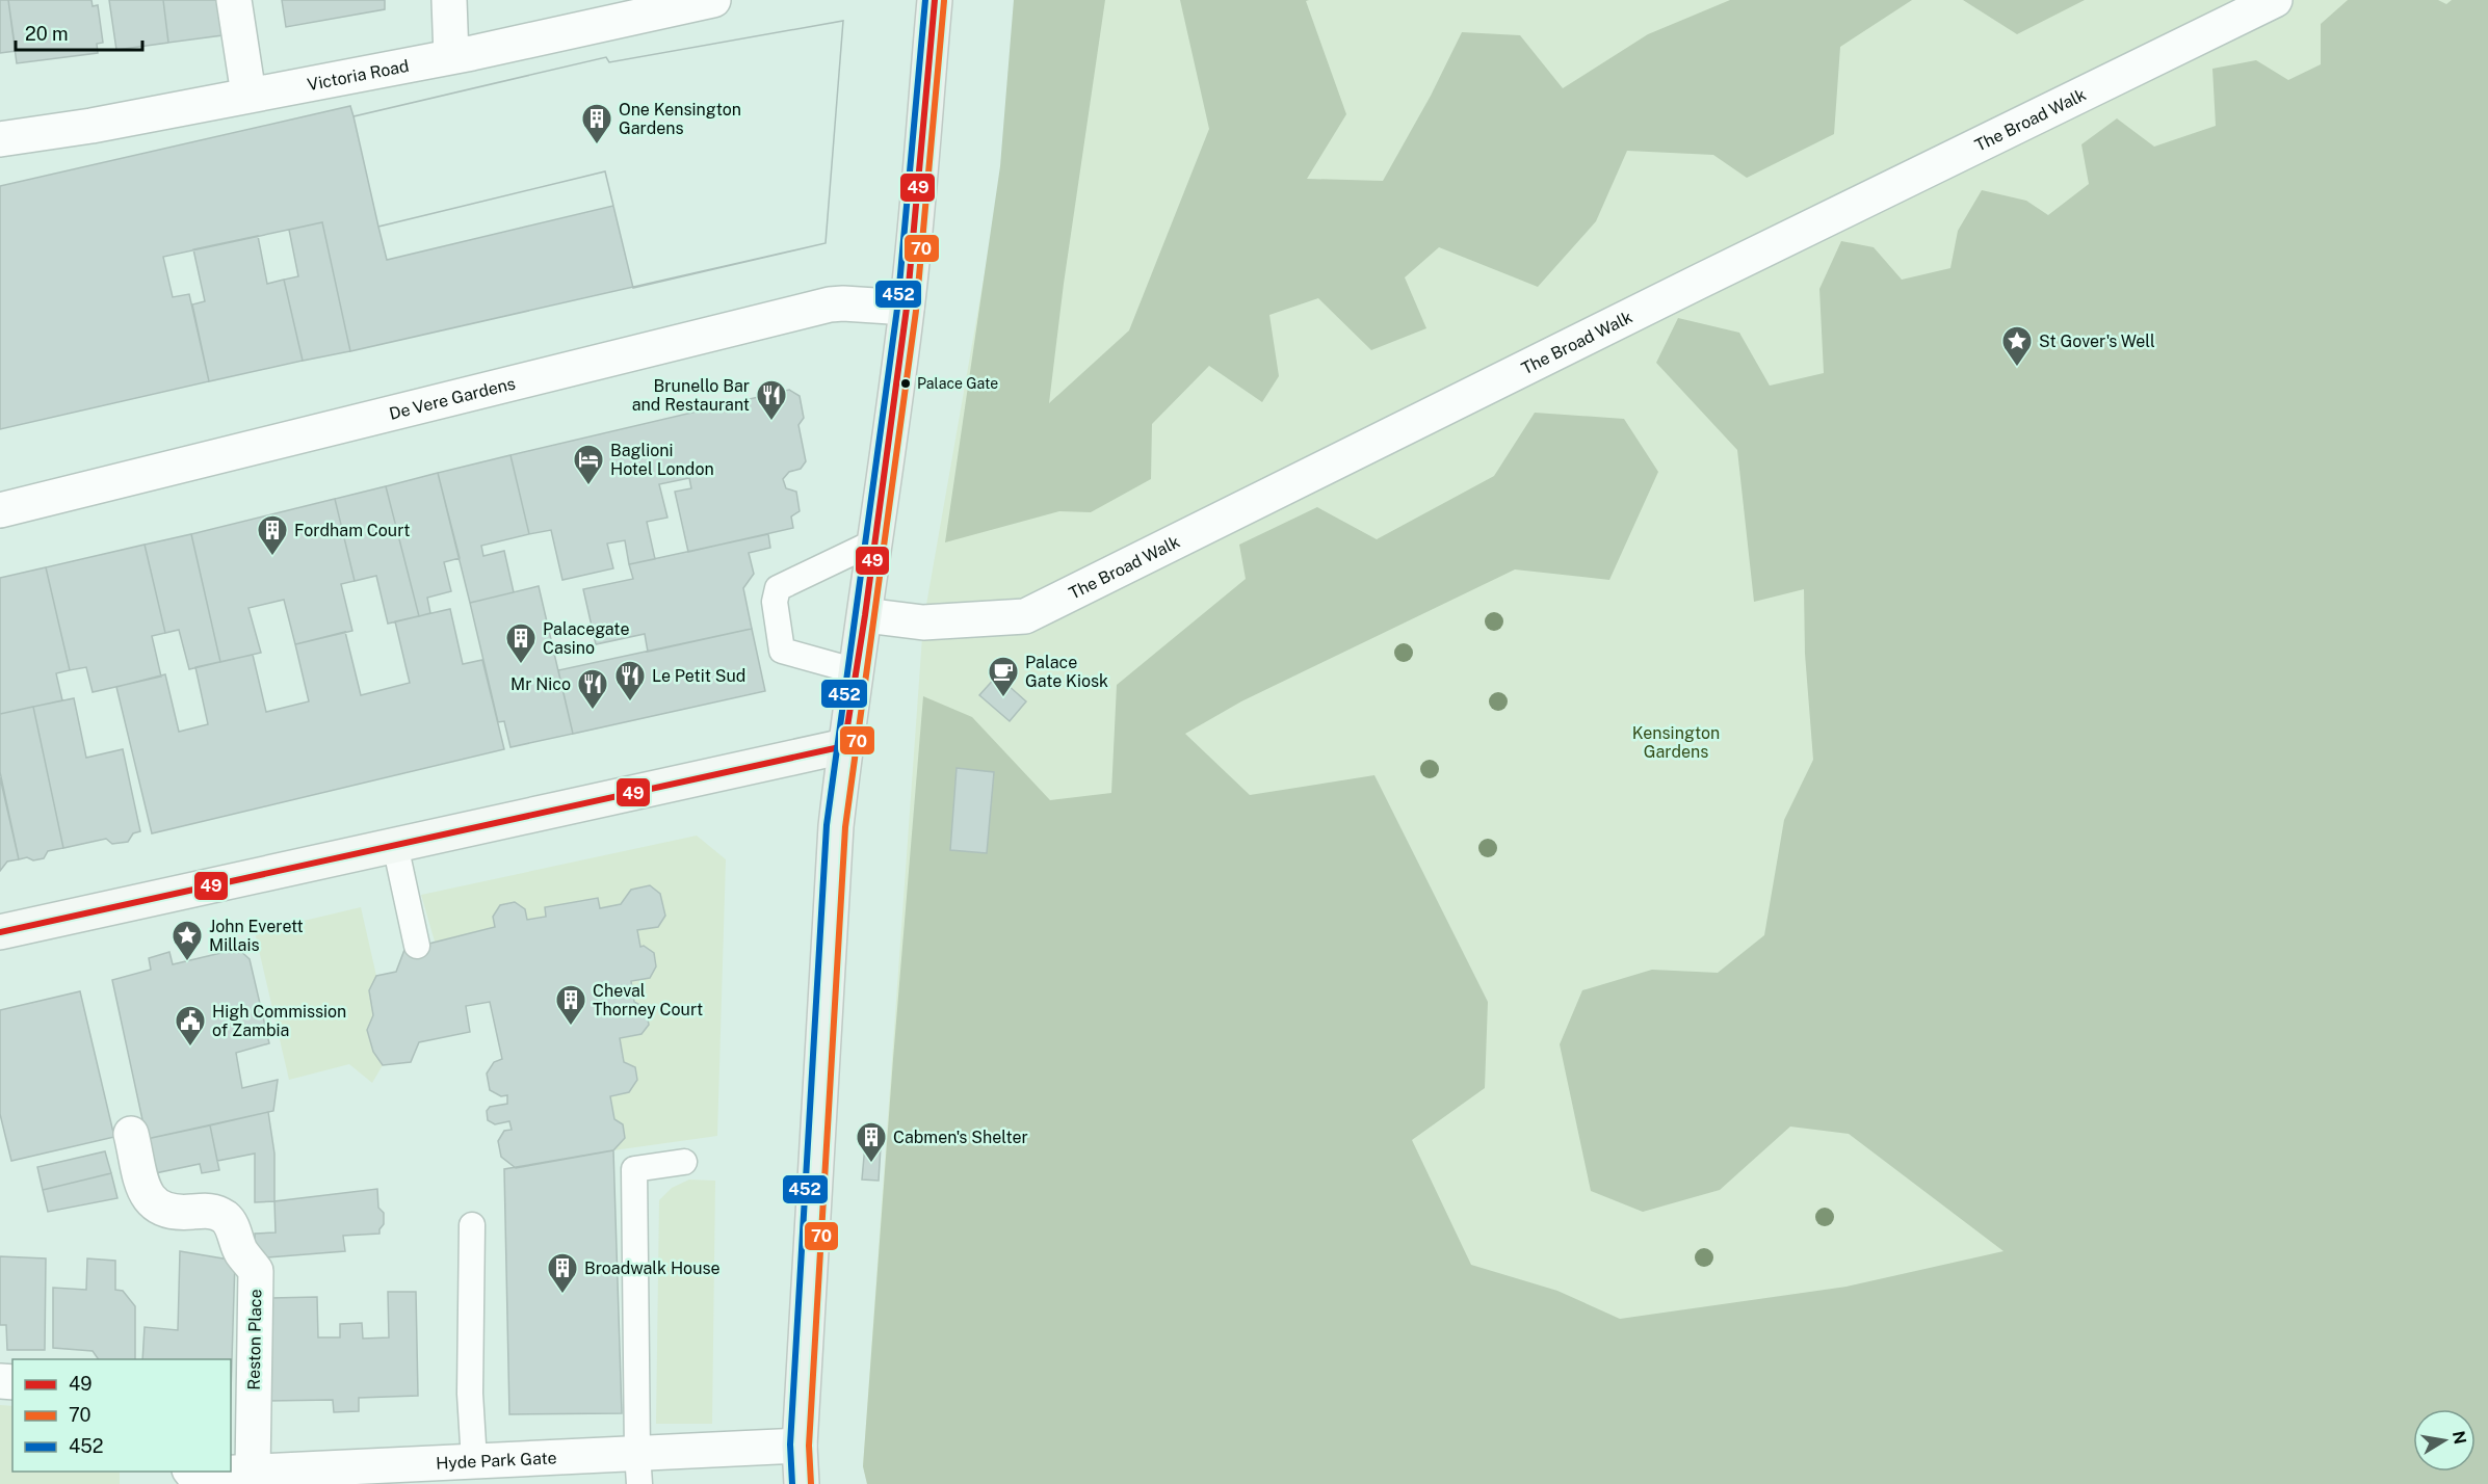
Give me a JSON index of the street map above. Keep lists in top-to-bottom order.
{
  "streets": {
    "street": [
      "Victoria Road",
      "The Broad Walk",
      "De Vere Gardens",
      "Reston Place",
      "Hyde Park Gate"
    ]
  },
  "crossings": [
    ["Reston Place", "Hyde Park Gate"]
  ],
  "parks": ["Kensington Gardens"],
  "places": {
    "building": [
      "One Kensington Gardens",
      "Fordham Court",
      "Palacegate Casino",
      "Cheval Thorney Court",
      "Cabmen's Shelter",
      "Broadwalk House"
    ],
    "place": ["St Gover's Well", "John Everett Millais"],
    "other": ["Palace Gate"],
    "restaurant": ["Brunello Bar and Restaurant", "Le Petit Sud", "Mr Nico"],
    "hotel": ["Baglioni Hotel London"],
    "cafe": ["Palace Gate Kiosk"],
    "public building": ["High Commission of Zambia"]
  },
  "lines": ["transit line 49", "transit line 452", "transit line 70"],
  "legend": ["49", "70", "452"],
  "scale_bar": "20 m",
  "north": "right"
}
